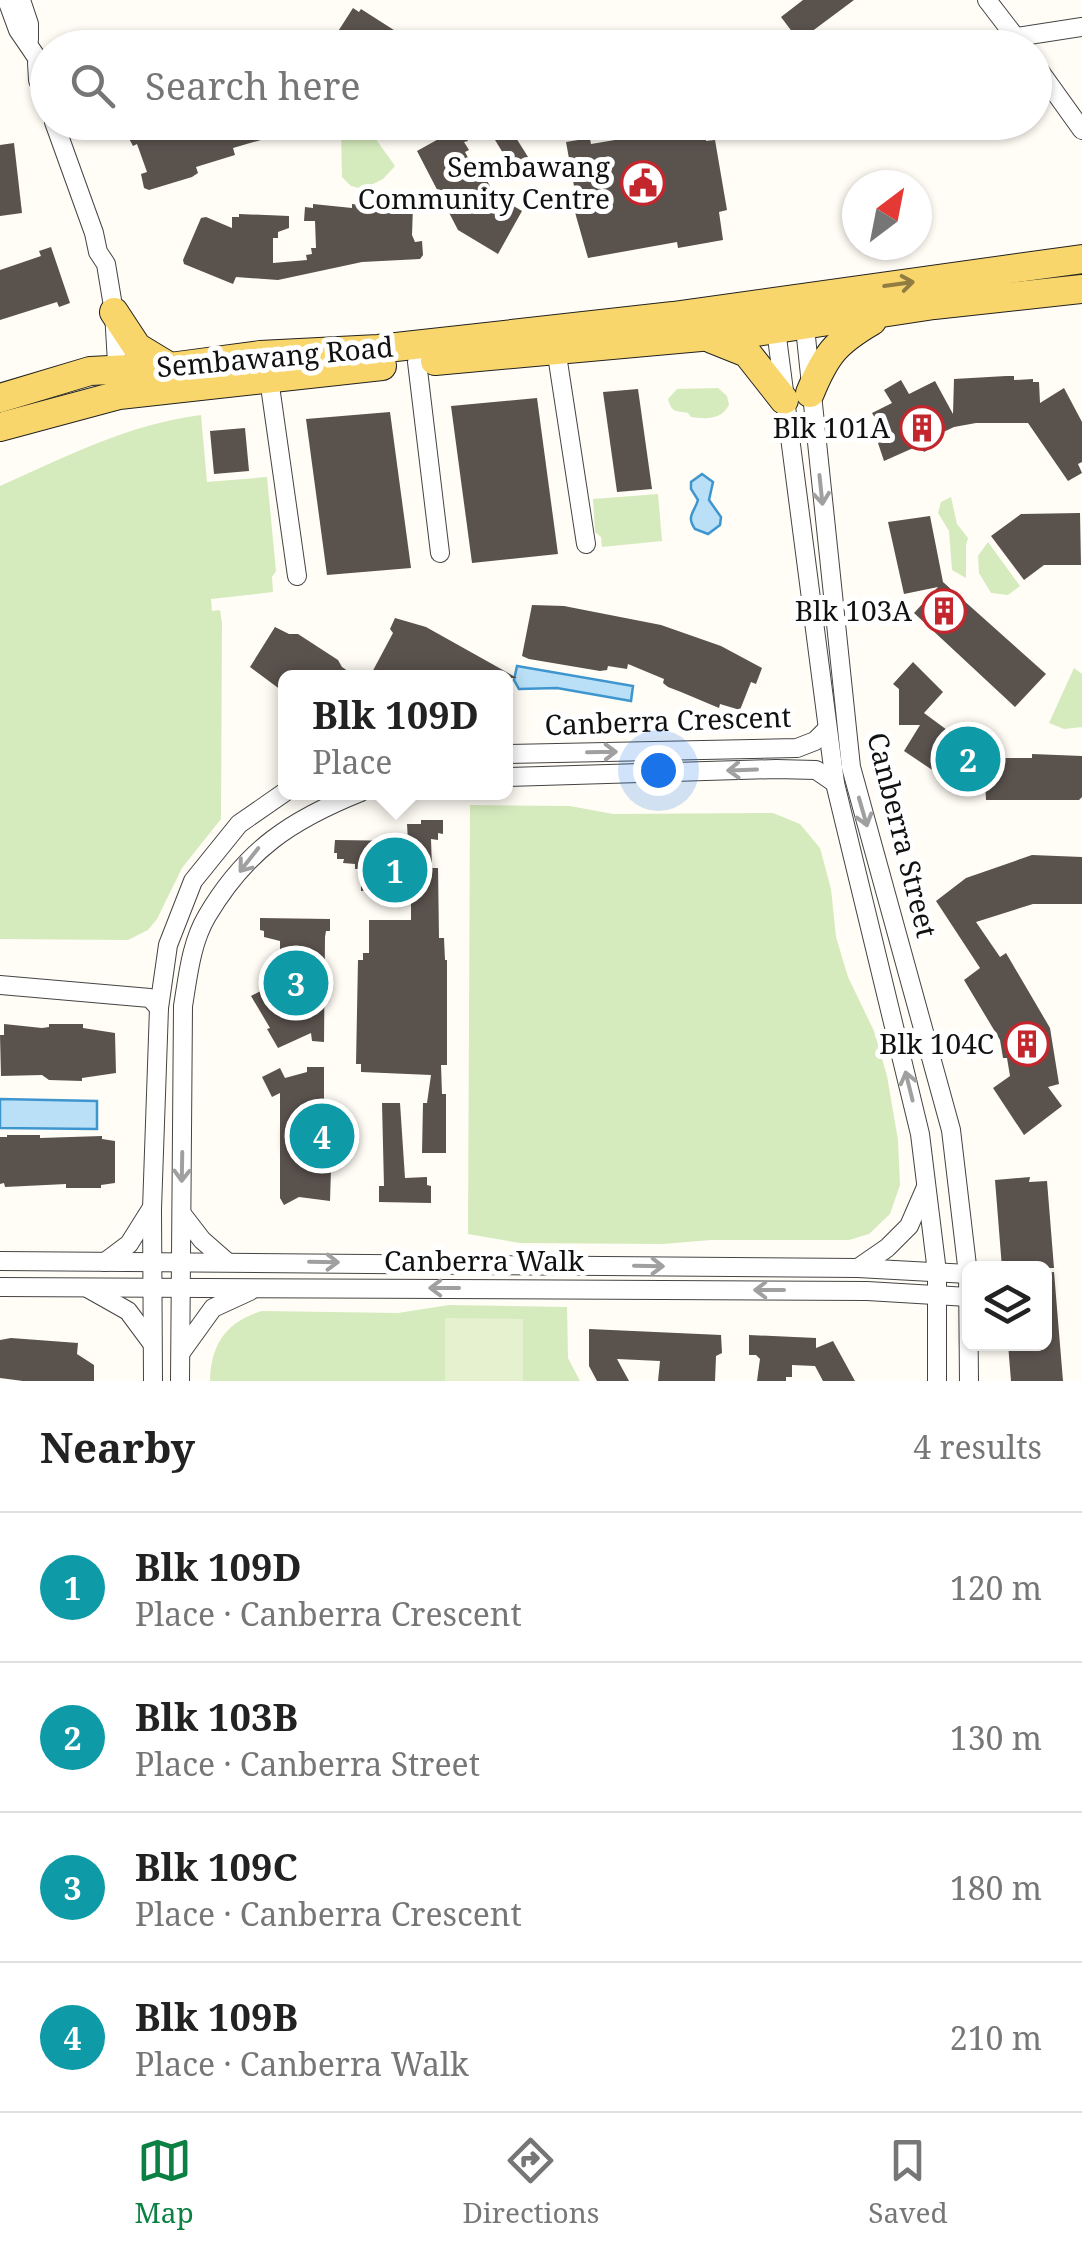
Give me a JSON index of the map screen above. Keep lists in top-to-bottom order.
{
  "streets": {
    "main road": ["Sembawang Road"],
    "street": ["Canberra Crescent", "Canberra Street", "Canberra Walk"]
  },
  "crossings": [
    ["Sembawang Road", "Canberra Street"],
    ["Canberra Crescent", "Canberra Street"],
    ["Canberra Street", "Canberra Walk"]
  ],
  "places": {
    "public building": ["Sembawang Community Centre"],
    "building": ["Blk 101A", "Blk 103A", "Blk 104C"]
  },
  "north": "top right",
  "page": {
    "search": "Search here",
    "popup": ["Blk 109D", "Place"],
    "pins": [
      "2",
      "1",
      "3",
      "4"
    ],
    "heading": ["Nearby", "4 results"],
    "list": [
      {
        "mark": "1",
        "name": "Blk 109D",
        "note": "Place · Canberra Crescent",
        "value": "120 m"
      },
      {
        "mark": "2",
        "name": "Blk 103B",
        "note": "Place · Canberra Street",
        "value": "130 m"
      },
      {
        "mark": "3",
        "name": "Blk 109C",
        "note": "Place · Canberra Crescent",
        "value": "180 m"
      },
      {
        "mark": "4",
        "name": "Blk 109B",
        "note": "Place · Canberra Walk",
        "value": "210 m"
      }
    ],
    "nav": ["Map", "Directions", "Saved"]
  }
}
